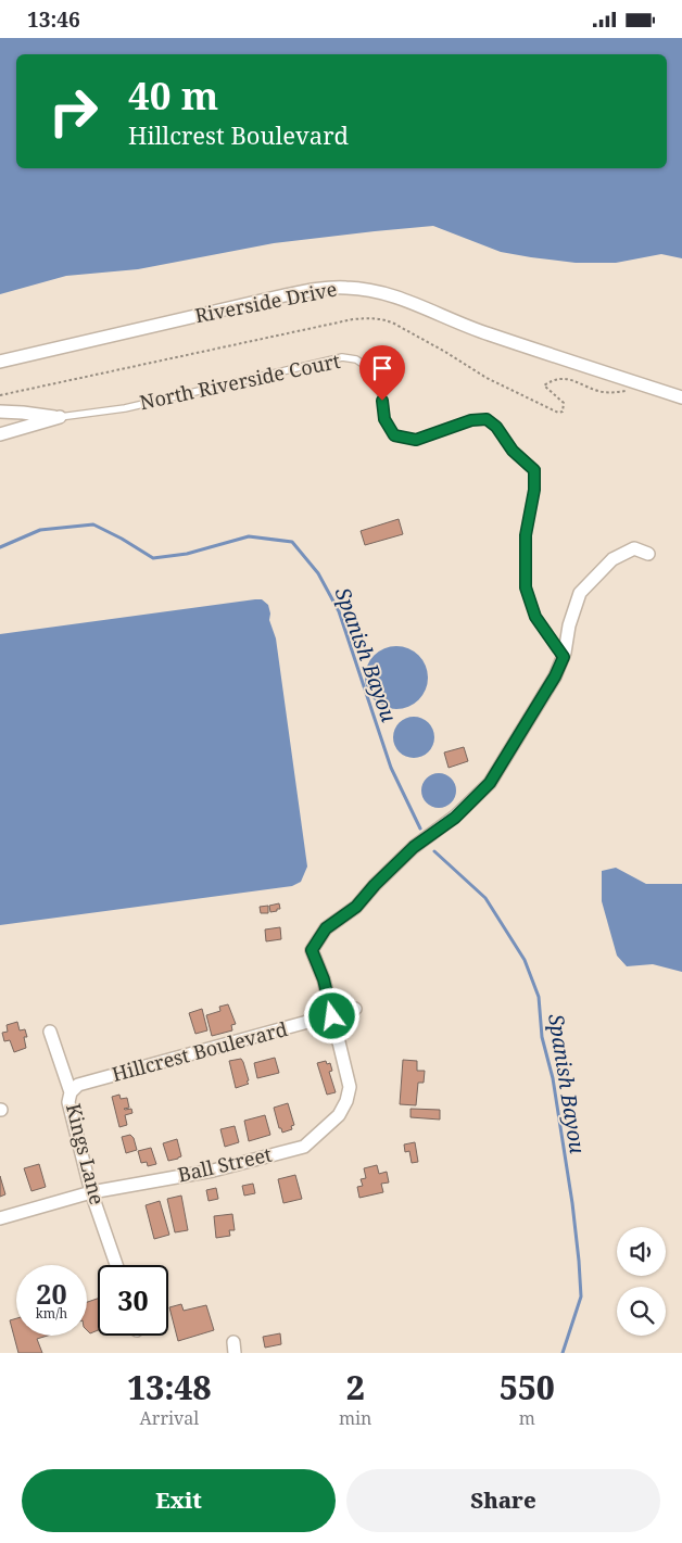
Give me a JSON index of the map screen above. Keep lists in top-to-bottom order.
{
  "streets": {
    "street": [
      "Riverside Drive",
      "North Riverside Court",
      "Hillcrest Boulevard",
      "Kings Lane",
      "Ball Street"
    ]
  },
  "crossings": [
    ["Hillcrest Boulevard", "Kings Lane"],
    ["Hillcrest Boulevard", "Ball Street"],
    ["Kings Lane", "Ball Street"]
  ],
  "water": ["Spanish Bayou"],
  "page": {
    "status": "13:46",
    "turn": ["40 m", "Hillcrest Boulevard"],
    "speed": "20 km/h",
    "limit": "30",
    "eta": [
      "13:48",
      "Arrival",
      "2",
      "min",
      "550",
      "m"
    ],
    "buttons": ["Exit", "Share"]
  }
}
